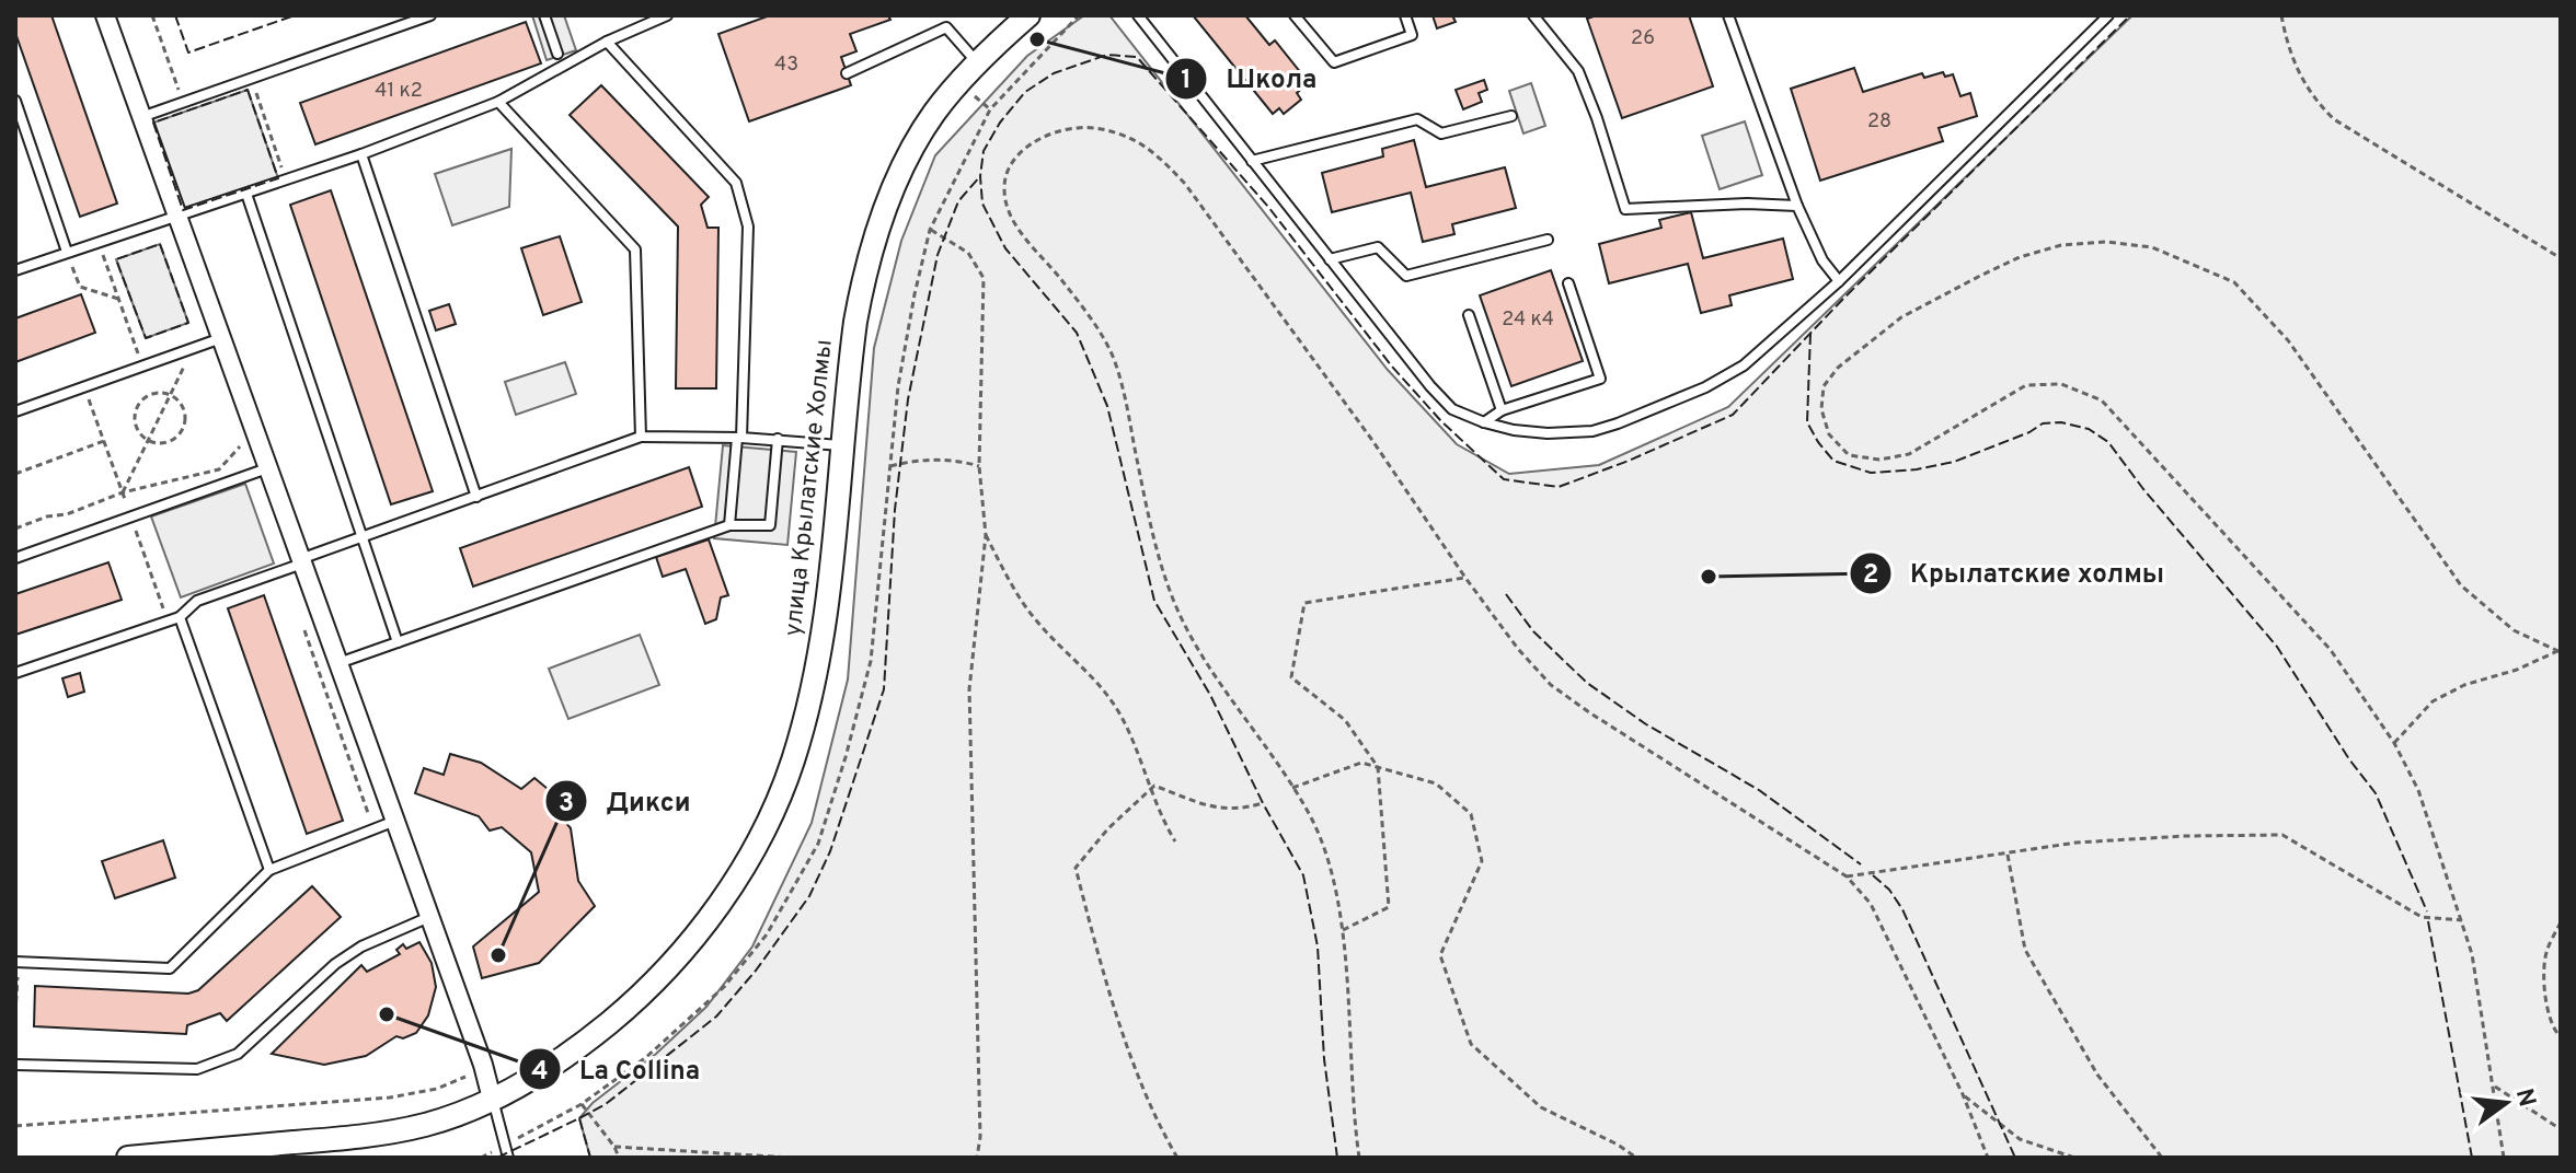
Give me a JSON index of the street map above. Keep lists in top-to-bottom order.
{
  "streets": {
    "street": ["улица Крылатские Холмы"]
  },
  "places": [
    "Школа",
    "Крылатские холмы",
    "Дикси",
    "La Collina"
  ],
  "house_numbers": [
    "26",
    "43",
    "41 к2",
    "28",
    "24 к4"
  ],
  "north": "right"
}
